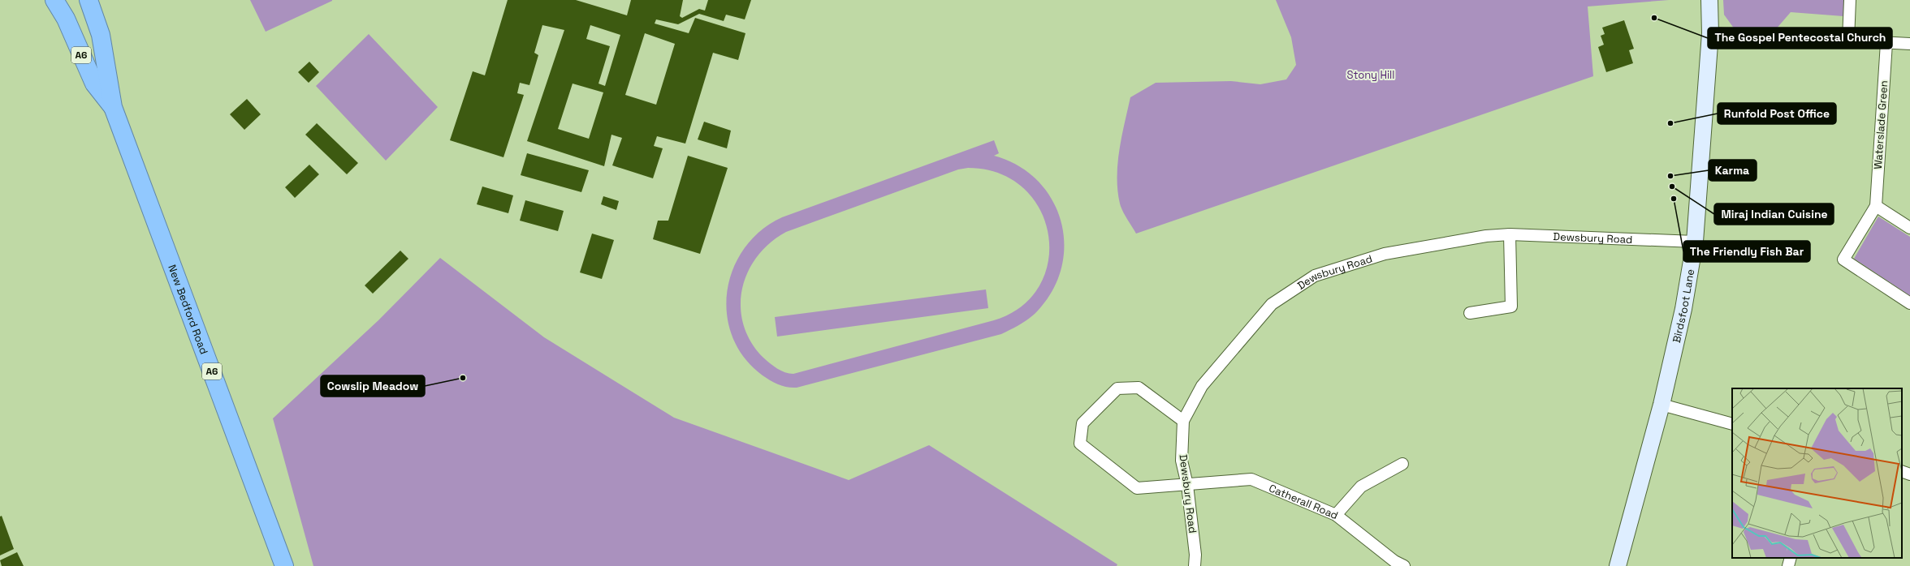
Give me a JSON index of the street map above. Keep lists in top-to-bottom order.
{
  "streets": {
    "highway": ["A6", "New Bedford Road"],
    "street": [
      "Waterslade Green",
      "Dewsbury Road",
      "Birdsfoot Lane",
      "Catherall Road"
    ]
  },
  "crossings": [
    ["Dewsbury Road", "Birdsfoot Lane"],
    ["Dewsbury Road", "Catherall Road"]
  ],
  "parks": ["Stony Hill"],
  "places": [
    "The Gospel Pentecostal Church",
    "Runfold Post Office",
    "Karma",
    "Miraj Indian Cuisine",
    "The Friendly Fish Bar",
    "Cowslip Meadow"
  ]
}
